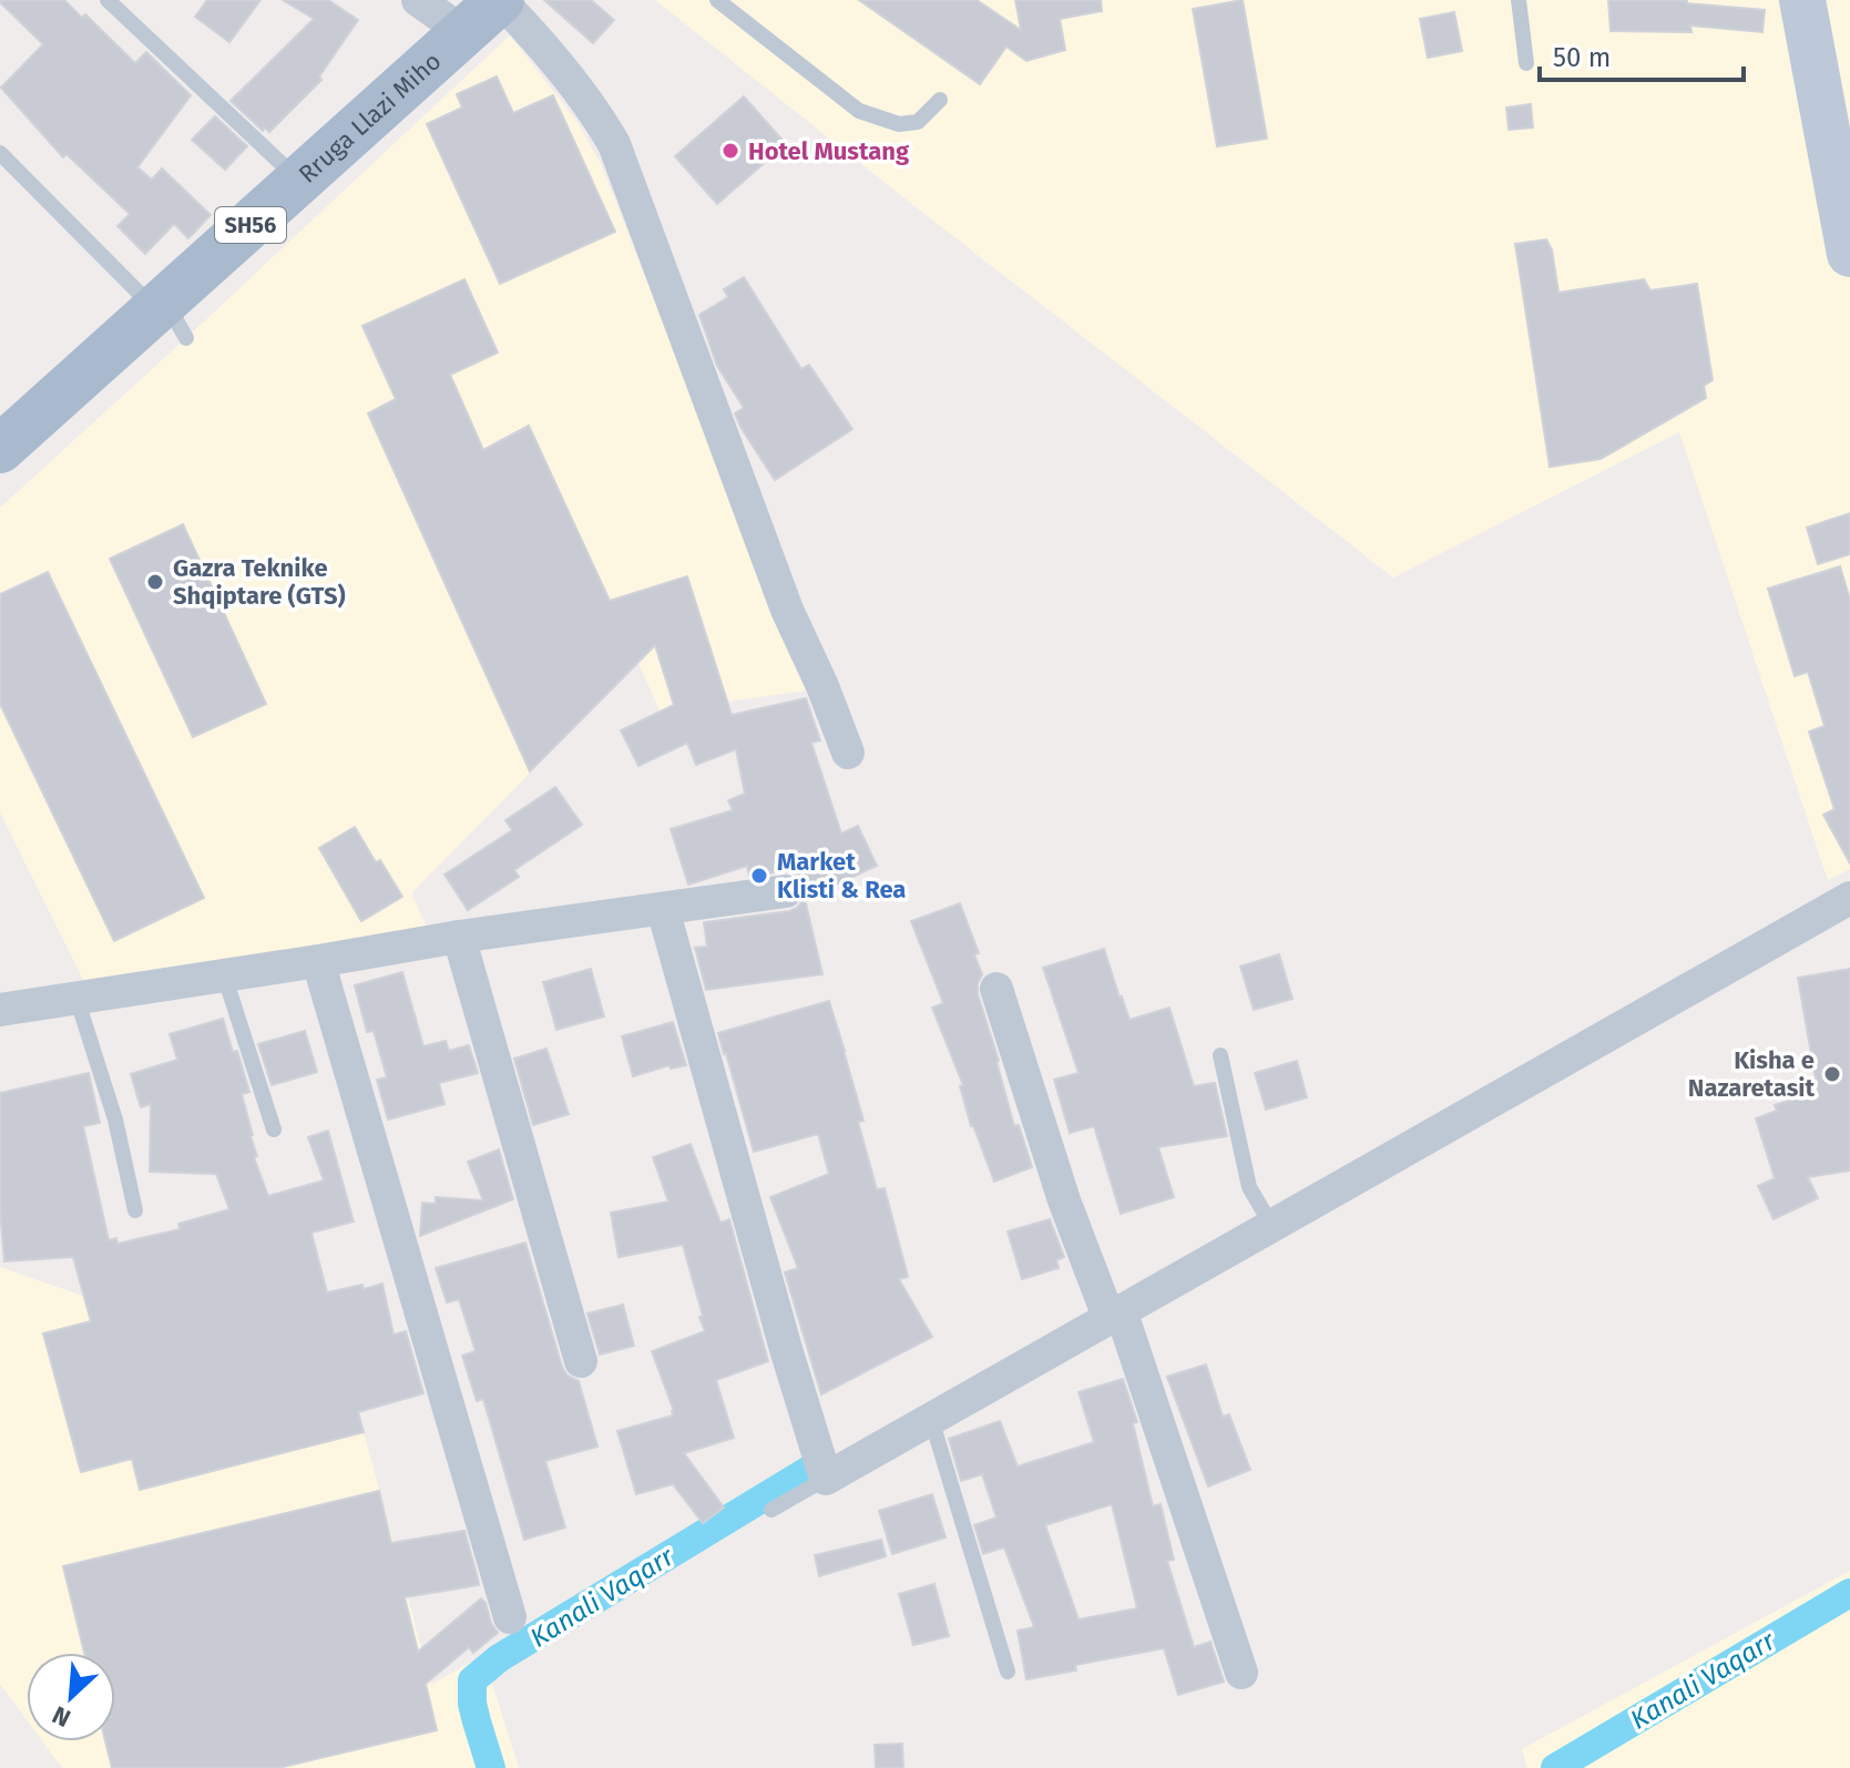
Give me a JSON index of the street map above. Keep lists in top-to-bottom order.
{
  "streets": {
    "main road": ["Rruga Llazi Miho", "SH56"]
  },
  "water": ["Kanali Vaqarr"],
  "places": [
    "Hotel Mustang",
    "Gazra Teknike Shqiptare (GTS)",
    "Market Klisti & Rea",
    "Kisha e Nazaretasit"
  ],
  "scale_bar": "50 m",
  "north": "bottom left"
}
